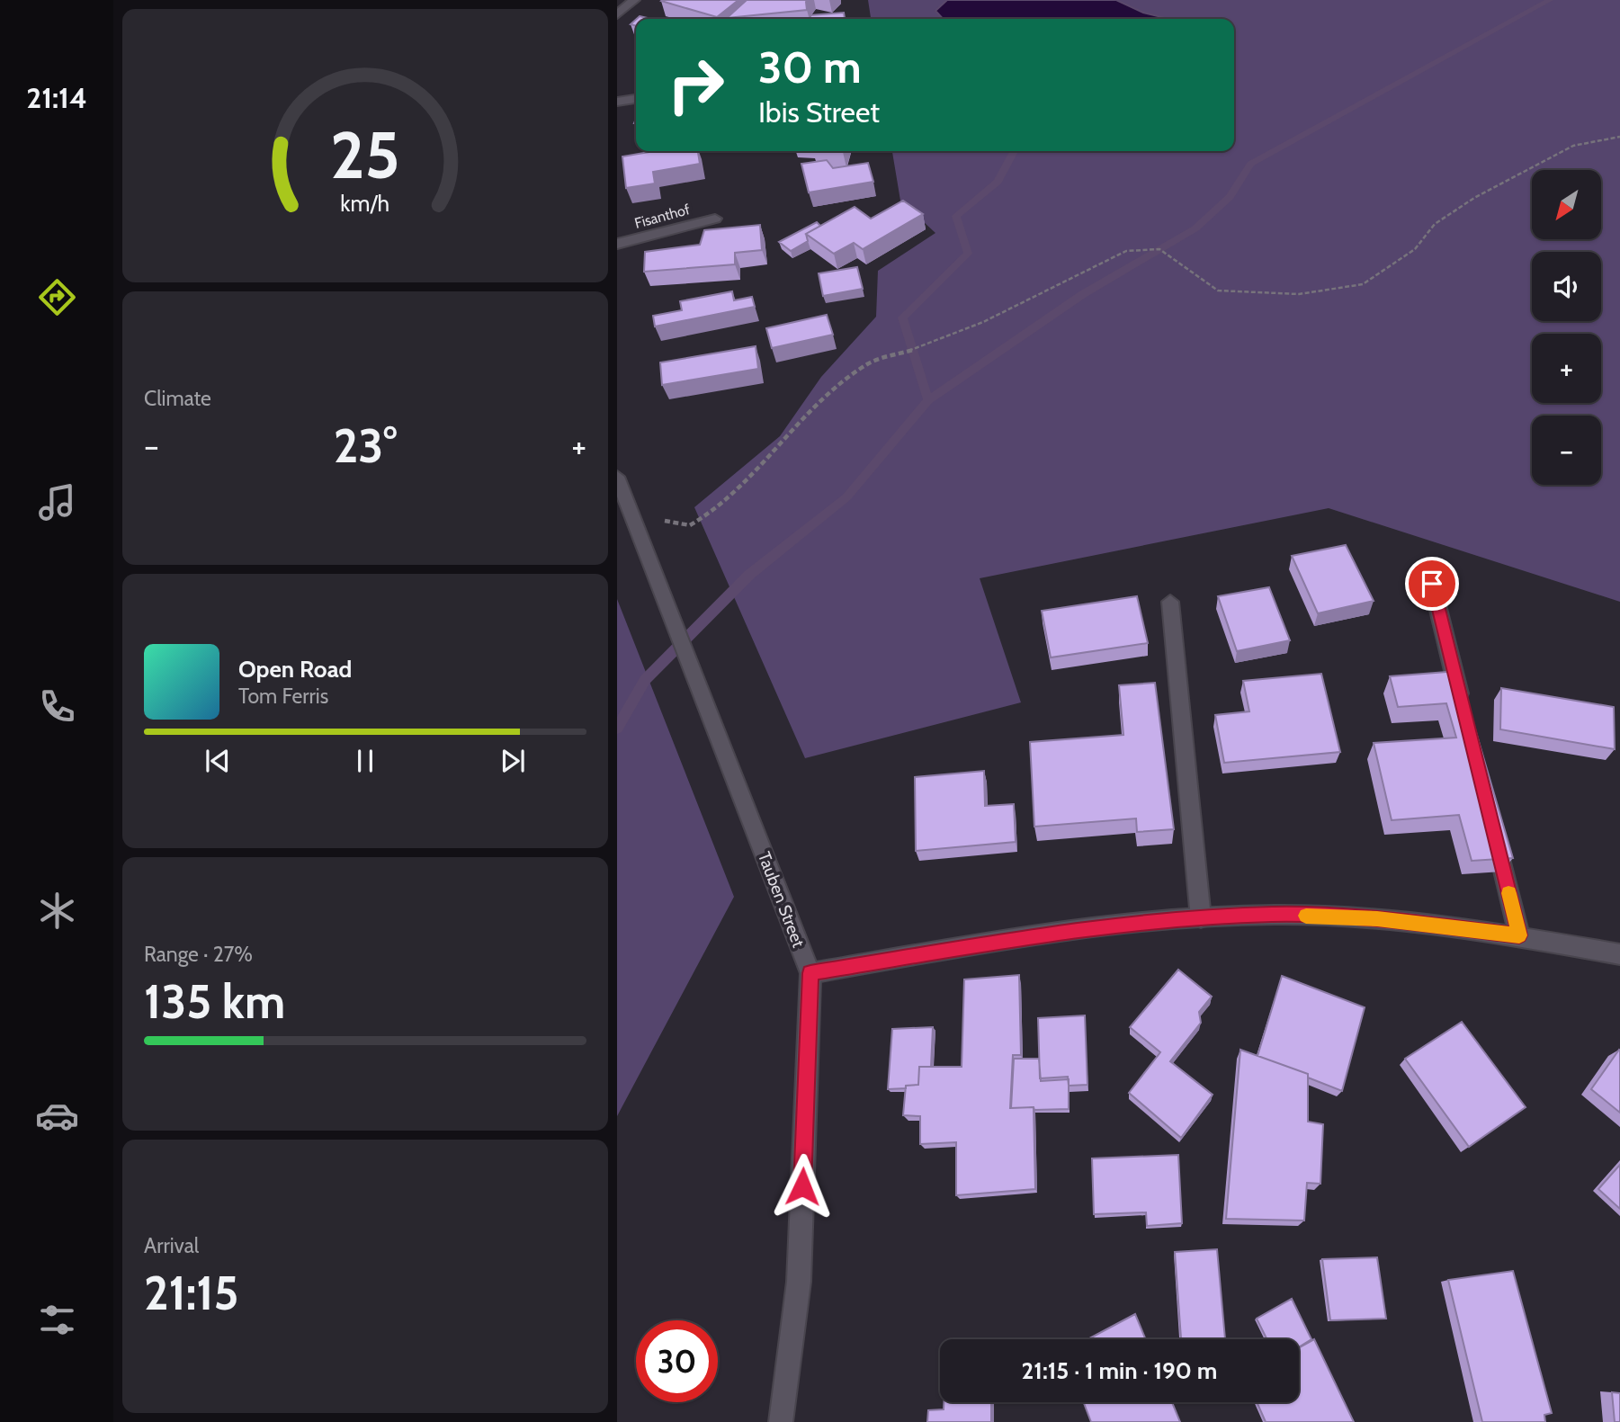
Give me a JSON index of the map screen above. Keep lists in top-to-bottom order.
{
  "streets": {
    "street": ["Fisanthof", "Tauben Street"]
  },
  "north": "bottom left",
  "page": {
    "tabs": "21:14",
    "turn": ["30 m", "Ibis Street"],
    "map_buttons": ["+", "−"],
    "tile": [
      "Climate",
      ["Range · 27%", "135 km"],
      ["Arrival", "21:15"]
    ],
    "heat": ["−", "23°", "+"],
    "song": ["Open Road", "Tom Ferris"],
    "limit": "30",
    "trip": "21:15 · 1 min · 190 m",
    "gauge": ["25", "km/h"]
  }
}
